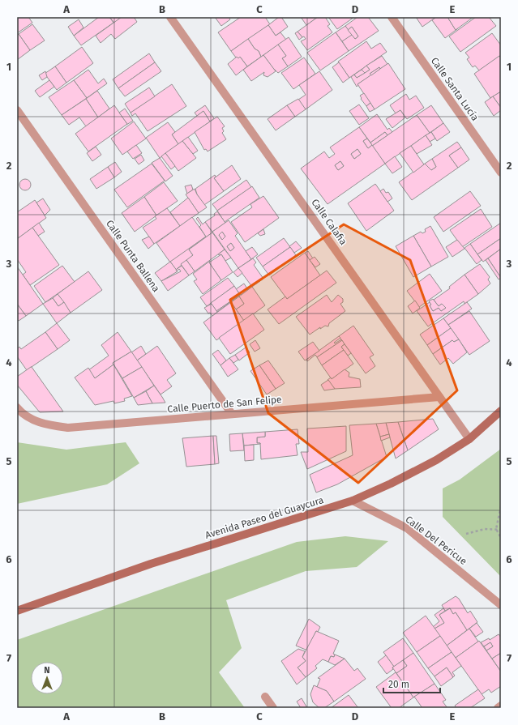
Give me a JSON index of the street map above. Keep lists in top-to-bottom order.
{
  "streets": {
    "street": [
      "Calle Santa Lucía",
      "Calle Calafia",
      "Calle Punta Ballena",
      "Calle Puerto de San Felipe",
      "Avenida Paseo del Guaycura",
      "Calle Del Pericue"
    ]
  },
  "crossings": [
    ["Calle Calafia", "Calle Puerto de San Felipe"],
    ["Calle Calafia", "Avenida Paseo del Guaycura"],
    ["Calle Punta Ballena", "Calle Puerto de San Felipe"],
    ["Avenida Paseo del Guaycura", "Calle Del Pericue"]
  ],
  "scale_bar": "20 m",
  "north": "top",
  "grid": {
    "columns": [
      "A",
      "B",
      "C",
      "D",
      "E"
    ],
    "rows": [
      "1",
      "2",
      "3",
      "4",
      "5",
      "6",
      "7"
    ]
  }
}
